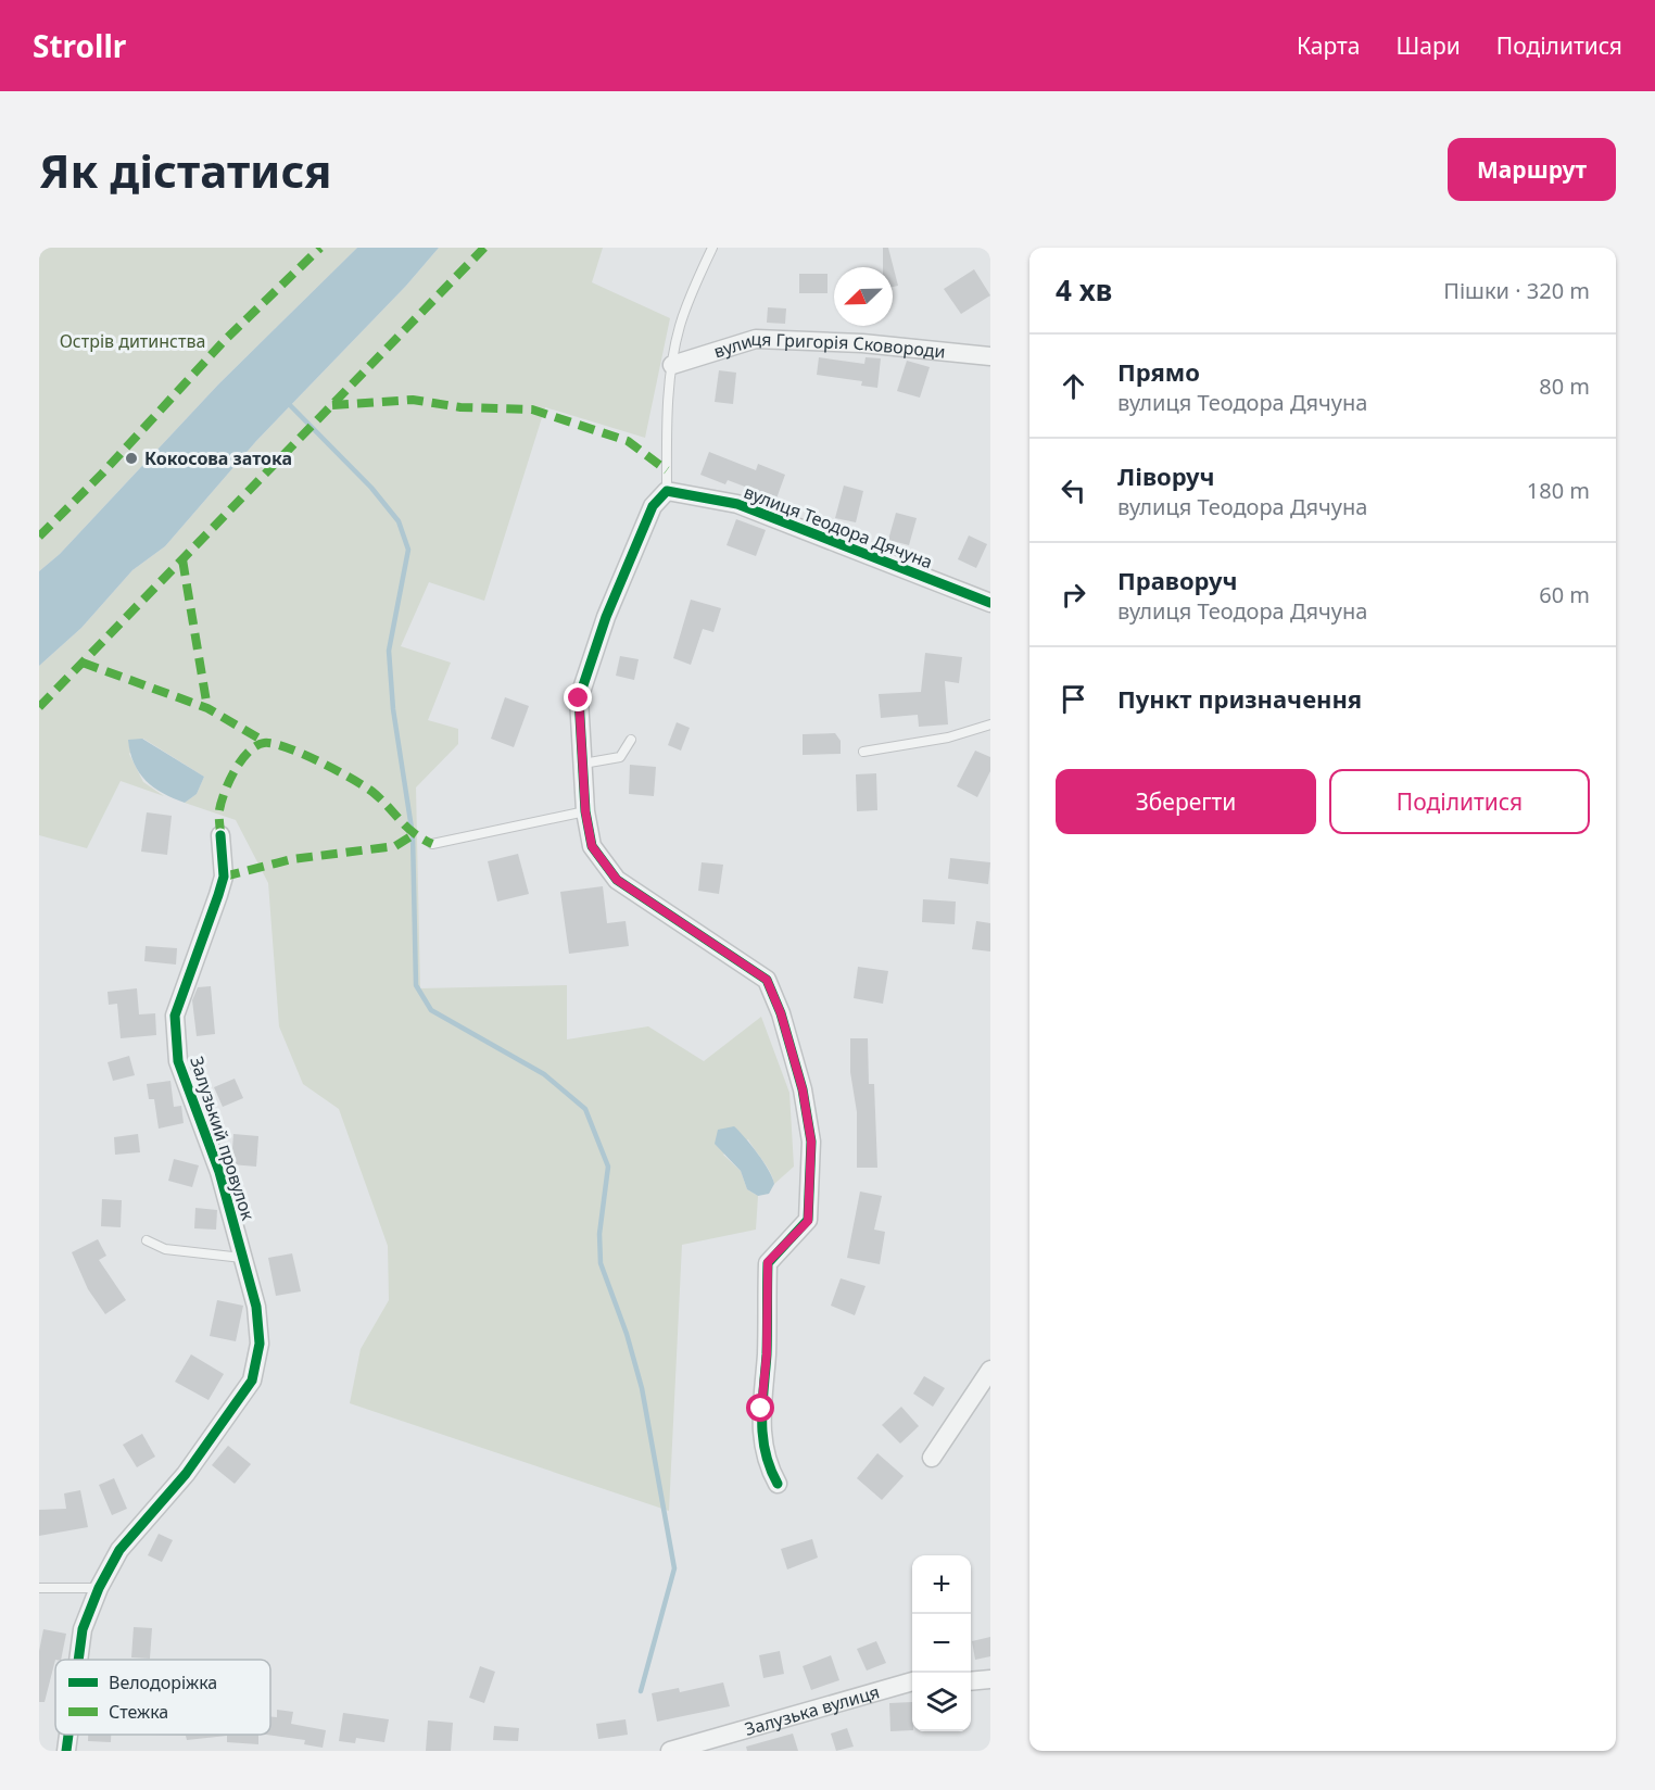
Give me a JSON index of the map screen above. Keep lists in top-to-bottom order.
{
  "streets": {
    "street": [
      "вулиця Григорія Сковороди",
      "вулиця Теодора Дячуна",
      "Залузький провулок",
      "Залузька вулиця"
    ]
  },
  "parks": ["Острів дитинства"],
  "places": ["Кокосова затока"],
  "legend": ["Велодоріжка", "Стежка"],
  "north": "bottom left",
  "page": {
    "header": "Strollr",
    "nav": ["Карта", "Шари", "Поділитися"],
    "buttons": [
      "Маршрут",
      ["Зберегти", "Поділитися"]
    ],
    "title": "Як дістатися",
    "heading": ["4 хв", "Пішки · 320 m"],
    "list": [
      ["Прямо", "вулиця Теодора Дячуна", "80 m"],
      ["Ліворуч", "вулиця Теодора Дячуна", "180 m"],
      ["Праворуч", "вулиця Теодора Дячуна", "60 m"],
      "Пункт призначення"
    ],
    "map_buttons": ["+", "−"]
  }
}
